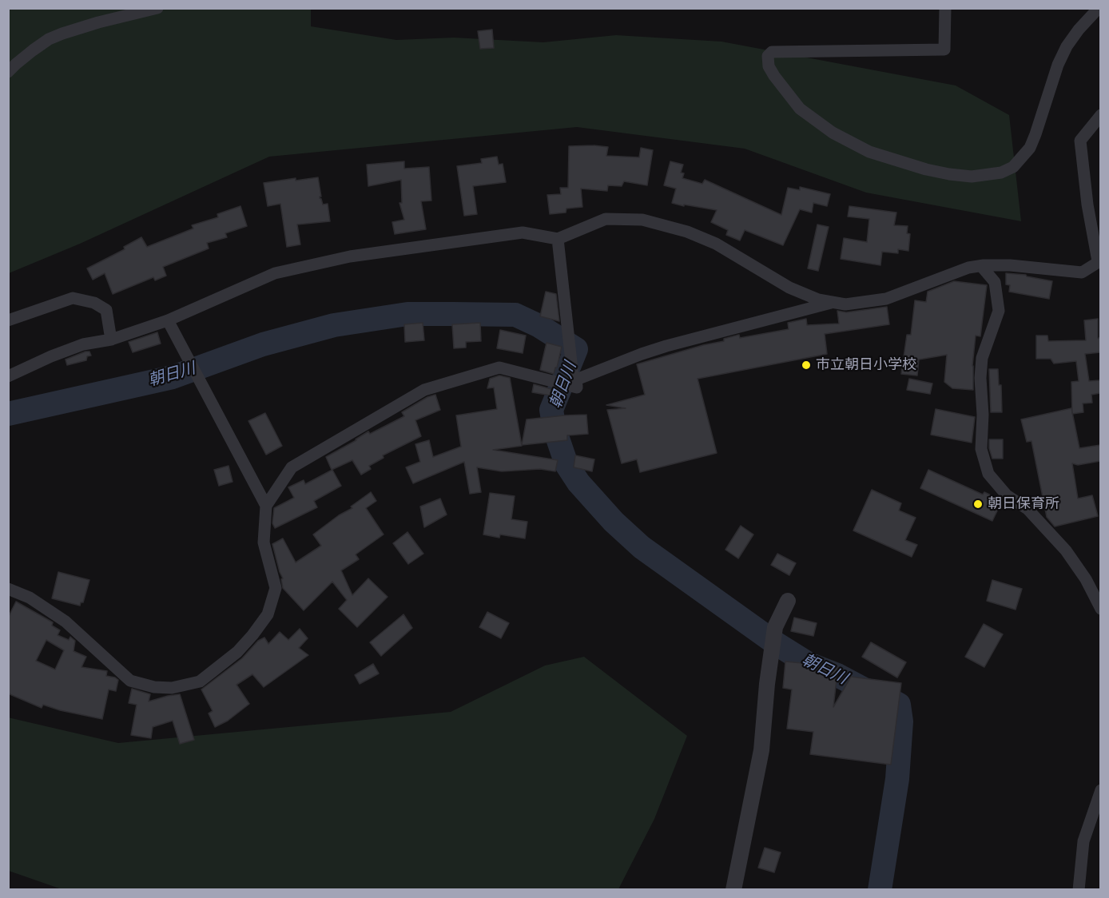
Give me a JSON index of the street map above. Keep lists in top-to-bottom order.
{
  "water": ["朝日川"],
  "places": ["市立朝日小学校", "朝日保育所"]
}
